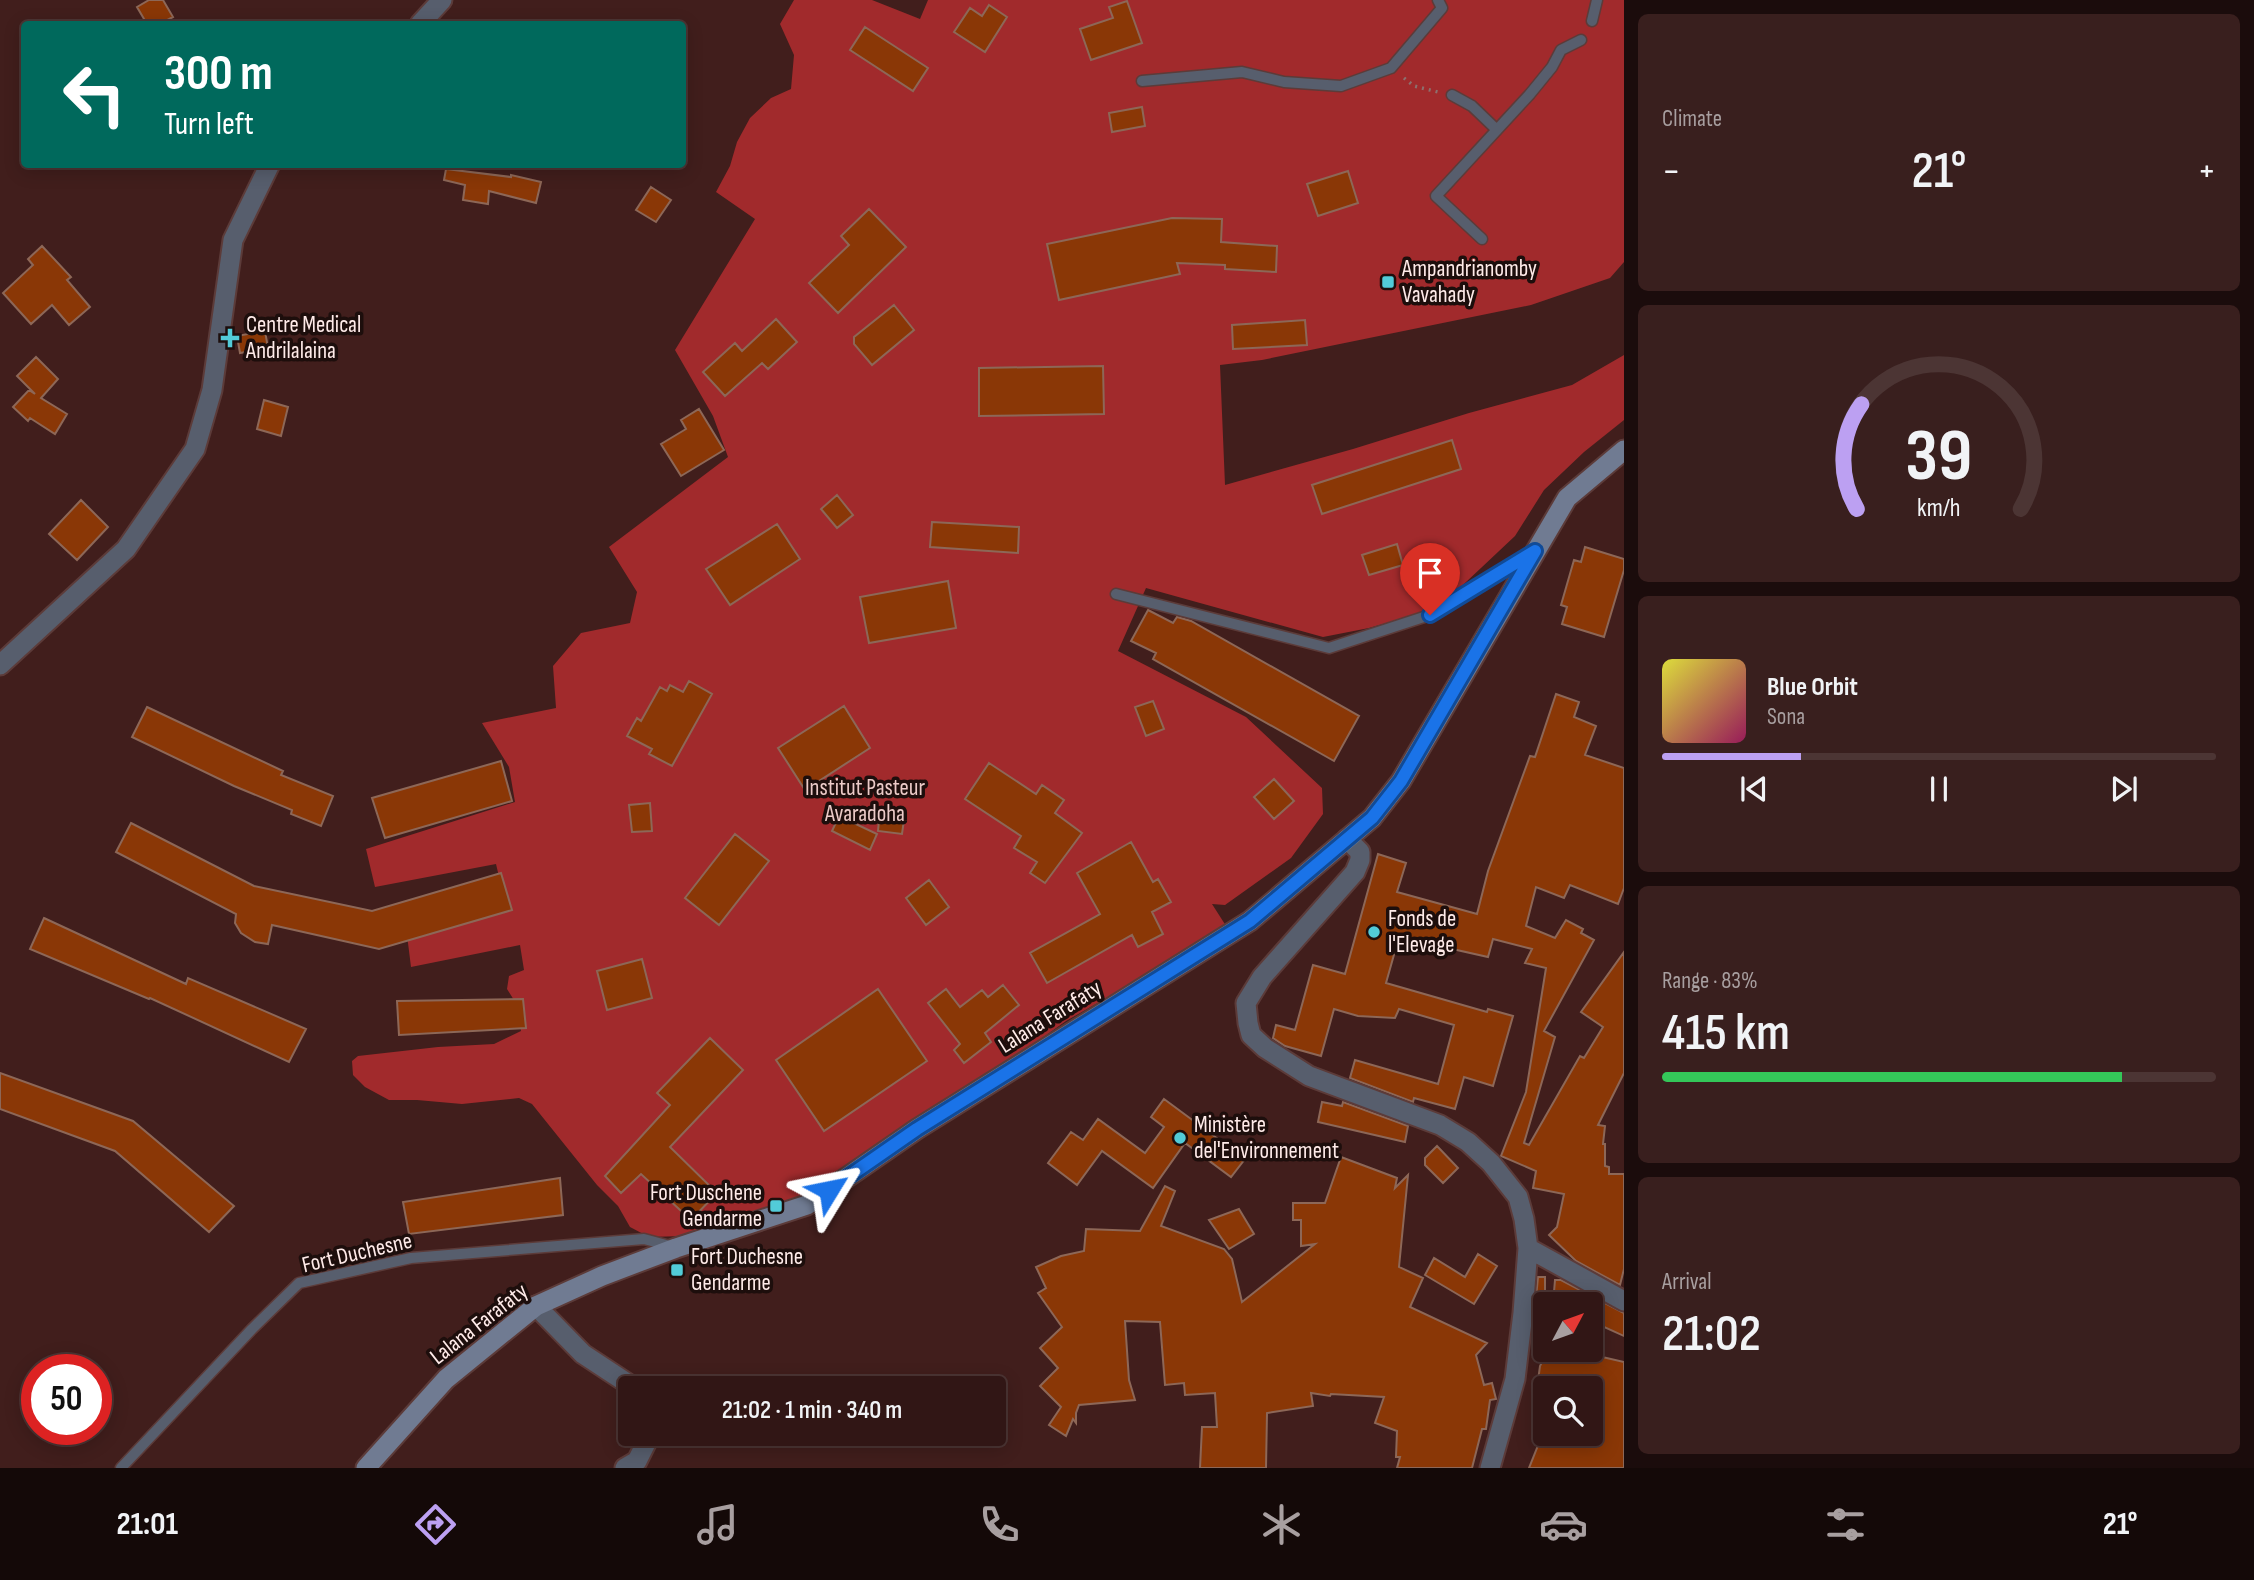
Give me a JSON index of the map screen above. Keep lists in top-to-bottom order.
{
  "streets": {
    "main road": ["Lalana Farafaty"],
    "lane": ["Fort Duchesne"]
  },
  "crossings": [
    ["Lalana Farafaty", "Fort Duchesne"]
  ],
  "parks": ["Institut Pasteur Avaradoha"],
  "places": {
    "transit": ["Ampandrianomby Vavahady", "Fort Duschene Gendarme", "Fort Duchesne Gendarme"],
    "health": ["Centre Medical Andrilalaina"],
    "other": ["Fonds de l'Elevage", "Ministère del'Environnement"]
  },
  "north": "top right",
  "page": {
    "tile": [
      "Climate",
      ["Range · 83%", "415 km"],
      ["Arrival", "21:02"]
    ],
    "turn": ["300 m", "Turn left"],
    "heat": ["−", "21°", "+"],
    "song": ["Blue Orbit", "Sona"],
    "limit": "50",
    "trip": "21:02 · 1 min · 340 m",
    "tabs": ["21:01", "21°"],
    "gauge": ["39", "km/h"]
  }
}
